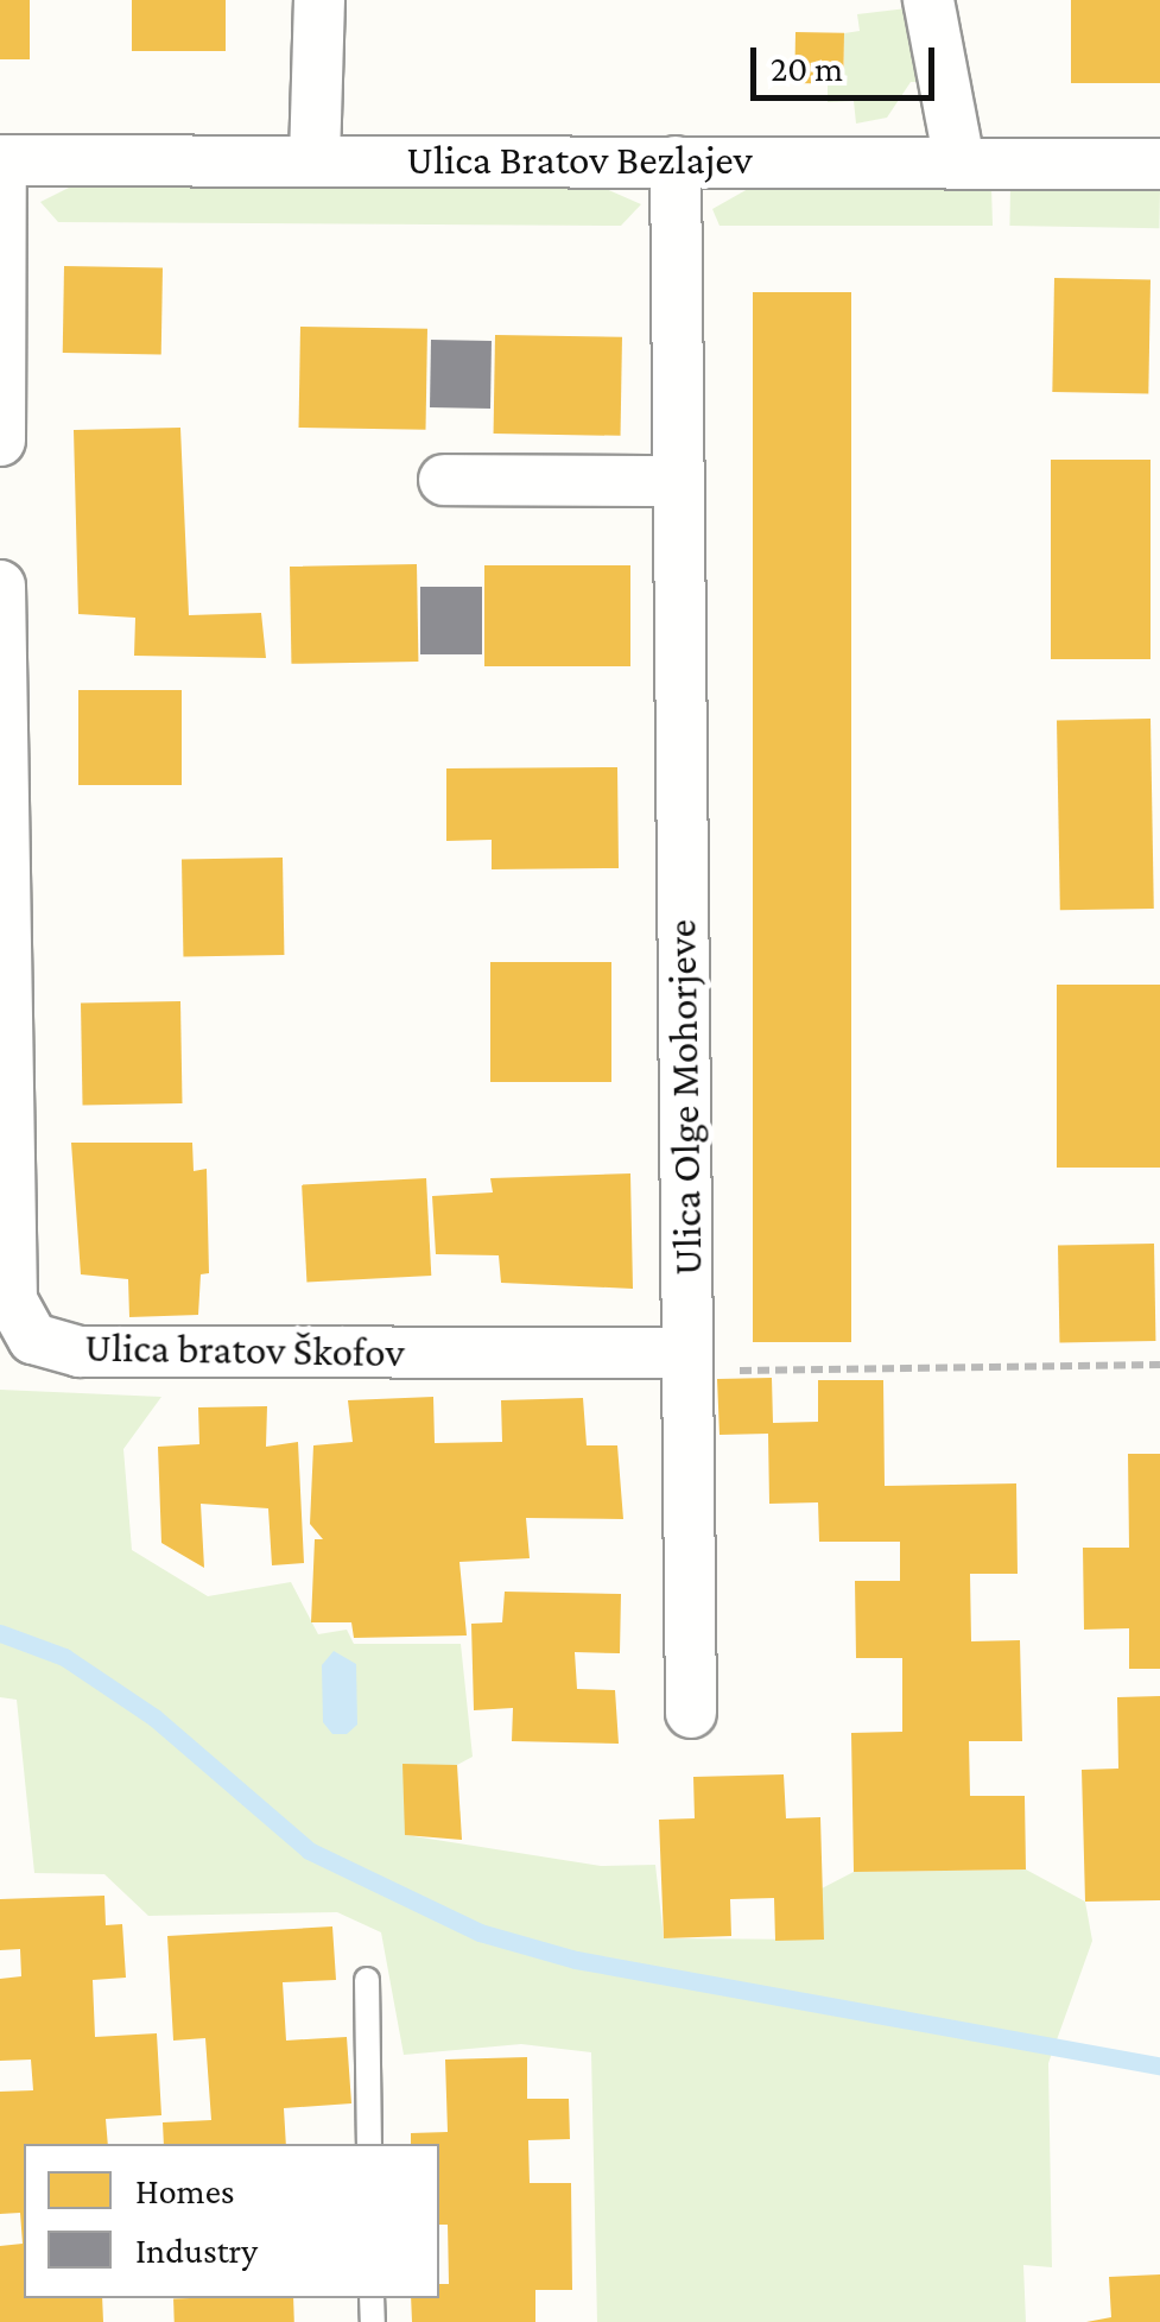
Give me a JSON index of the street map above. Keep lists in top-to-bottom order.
{
  "streets": {
    "street": ["Ulica Bratov Bezlajev", "Ulica Olge Mohorjeve", "Ulica bratov Škofov"]
  },
  "crossings": [
    ["Ulica Bratov Bezlajev", "Ulica Olge Mohorjeve"],
    ["Ulica Olge Mohorjeve", "Ulica bratov Škofov"]
  ],
  "legend": ["Homes", "Industry"],
  "scale_bar": "20 m"
}
